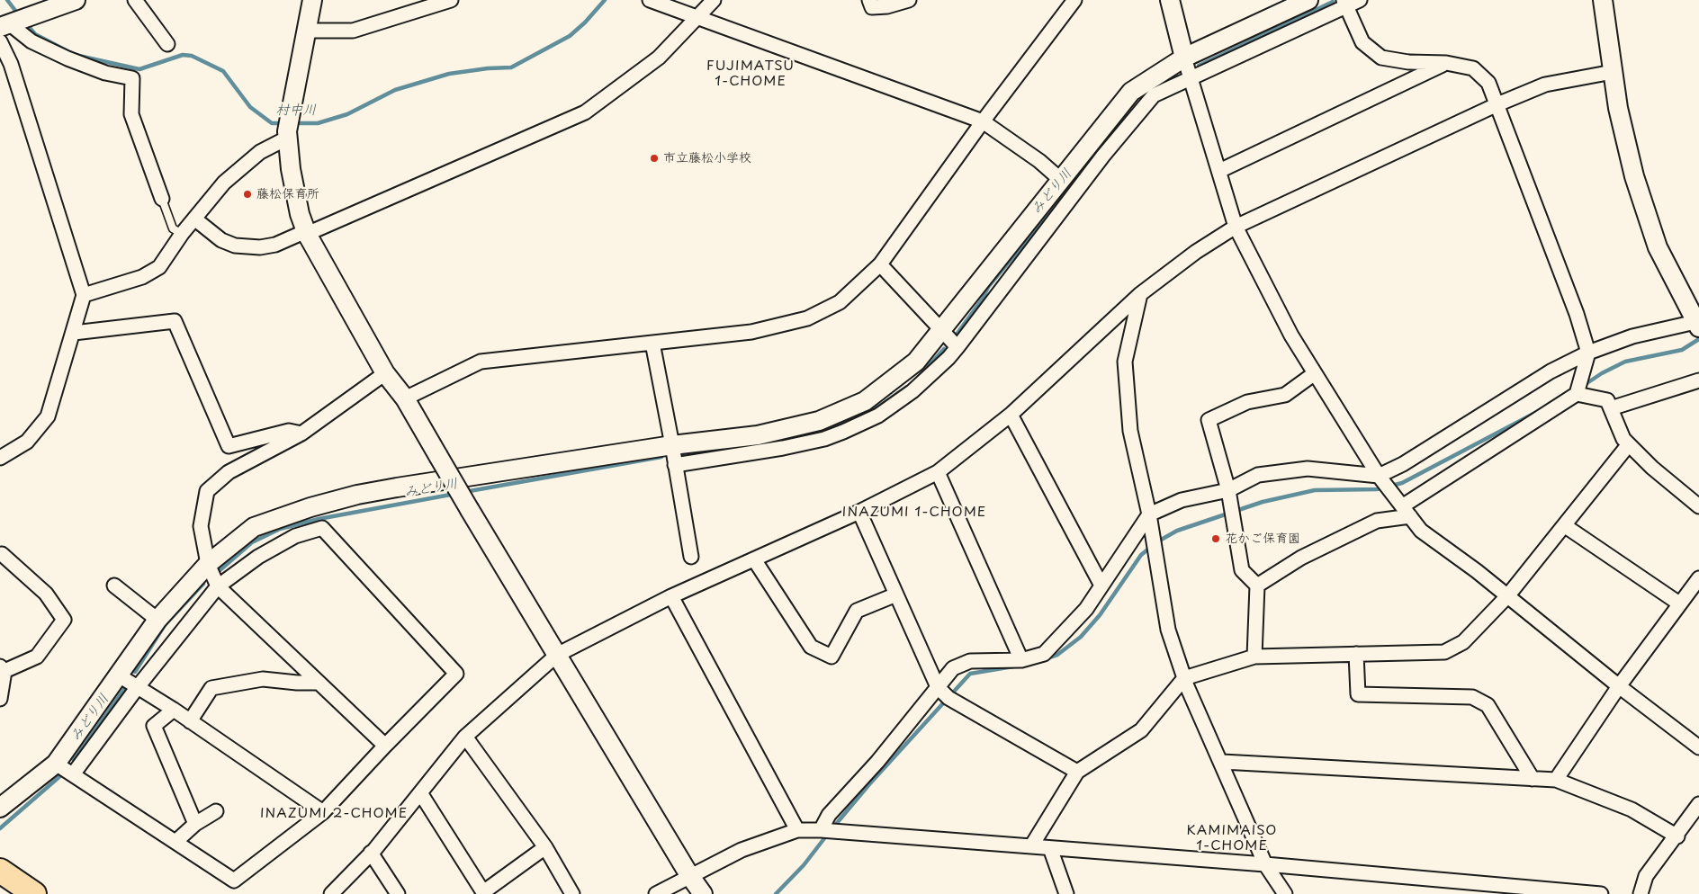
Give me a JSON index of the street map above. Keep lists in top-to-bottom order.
{
  "districts": [
    "FUJIMATSU 1-CHOME",
    "INAZUMI 1-CHOME",
    "INAZUMI 2-CHOME",
    "KAMIMAISO 1-CHOME"
  ],
  "water": ["村中川", "みどり川"],
  "places": ["市立藤松小学校", "藤松保育所", "花かご保育園"]
}
